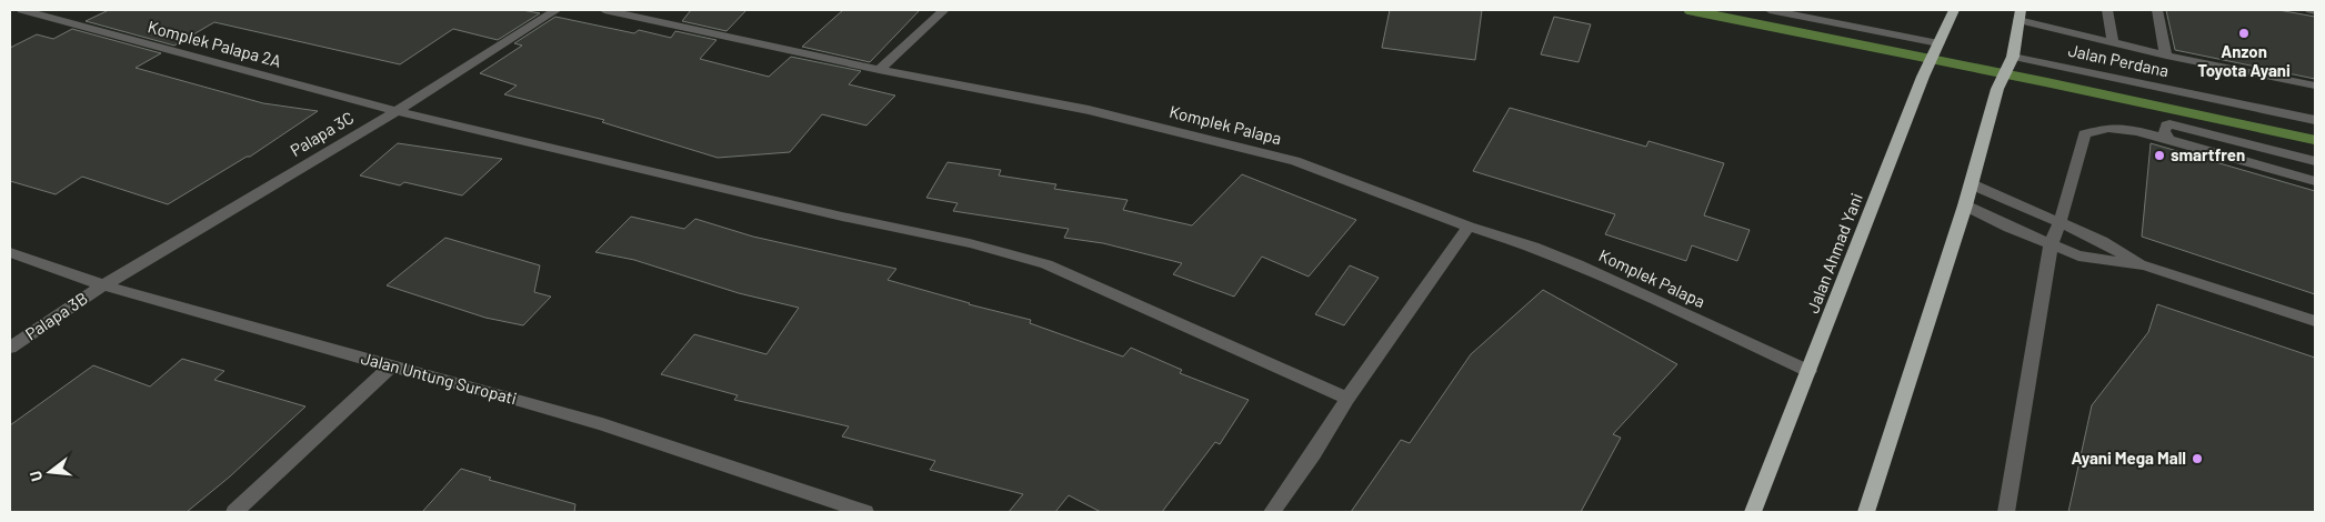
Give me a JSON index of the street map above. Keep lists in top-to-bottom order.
{
  "streets": {
    "highway": ["Jalan Ahmad Yani"],
    "street": [
      "Komplek Palapa 2A",
      "Jalan Perdana",
      "Komplek Palapa",
      "Palapa 3C",
      "Palapa 3B",
      "Jalan Untung Suropati"
    ]
  },
  "crossings": [
    ["Komplek Palapa 2A", "Palapa 3C"],
    ["Komplek Palapa", "Jalan Ahmad Yani"],
    ["Palapa 3C", "Palapa 3B"],
    ["Palapa 3C", "Jalan Untung Suropati"],
    ["Palapa 3B", "Jalan Untung Suropati"]
  ],
  "places": ["Anzon Toyota Ayani", "smartfren", "Ayani Mega Mall"],
  "north": "left"
}
